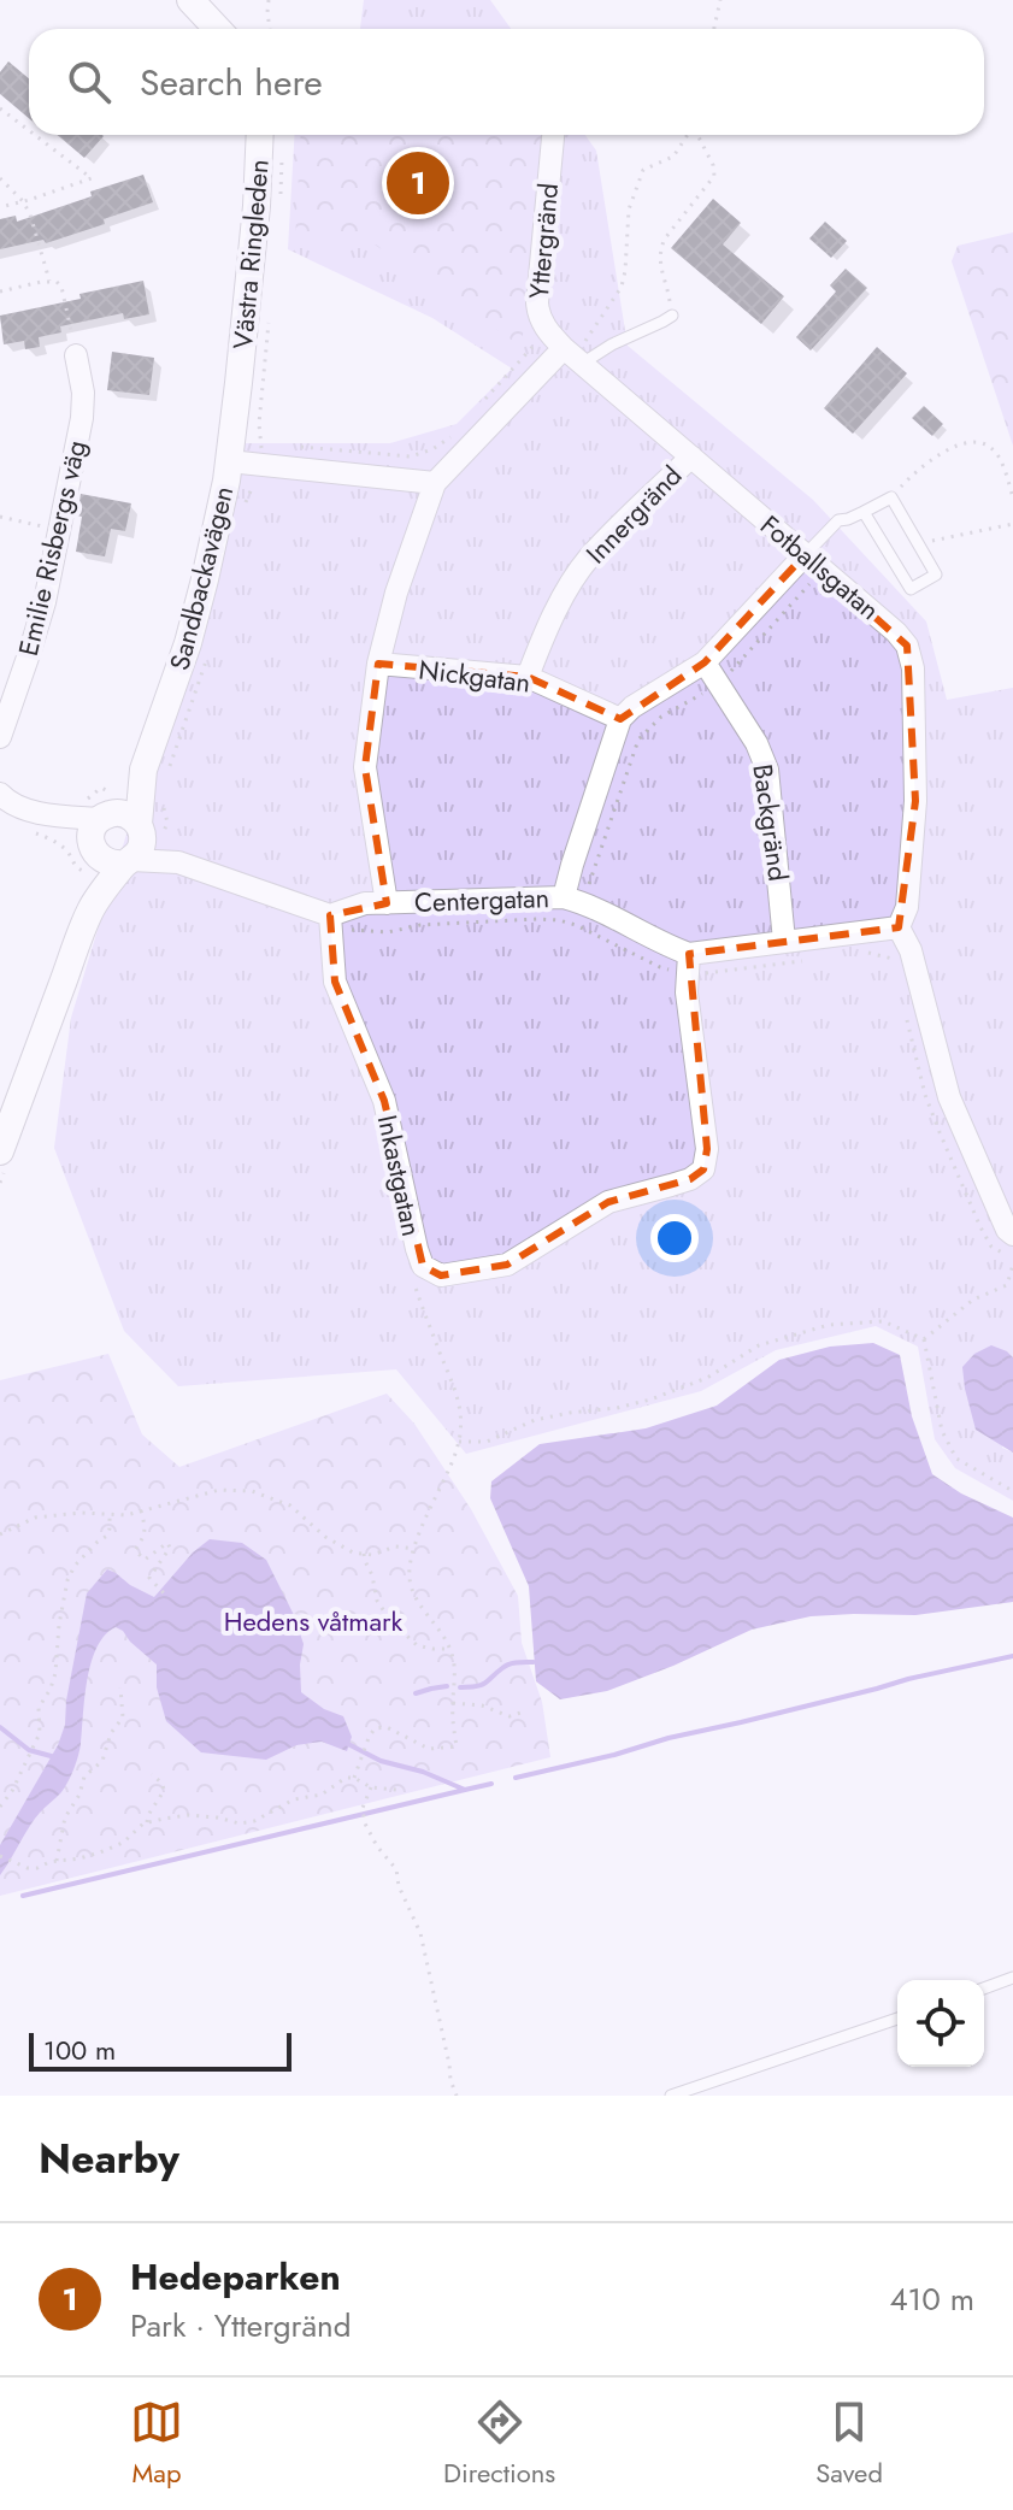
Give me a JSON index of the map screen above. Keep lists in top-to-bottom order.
{
  "streets": {
    "street": [
      "Yttergränd",
      "Västra Ringleden",
      "Innergränd",
      "Emilie Risbergs väg",
      "Fotballsgatan",
      "Sandbackavägen",
      "Nickgatan",
      "Backgränd",
      "Centergatan",
      "Inkastgatan"
    ]
  },
  "crossings": [
    ["Yttergränd", "Fotballsgatan"],
    ["Västra Ringleden", "Sandbackavägen"],
    ["Innergränd", "Fotballsgatan"],
    ["Innergränd", "Nickgatan"],
    ["Centergatan", "Inkastgatan"]
  ],
  "parks": ["Hedens våtmark"],
  "scale_bar": "100 m",
  "page": {
    "search": "Search here",
    "pins": "1",
    "scale": "100 m",
    "heading": "Nearby",
    "list": [
      {
        "mark": "1",
        "name": "Hedeparken",
        "note": "Park · Yttergränd",
        "value": "410 m"
      }
    ],
    "nav": ["Map", "Directions", "Saved"]
  }
}
